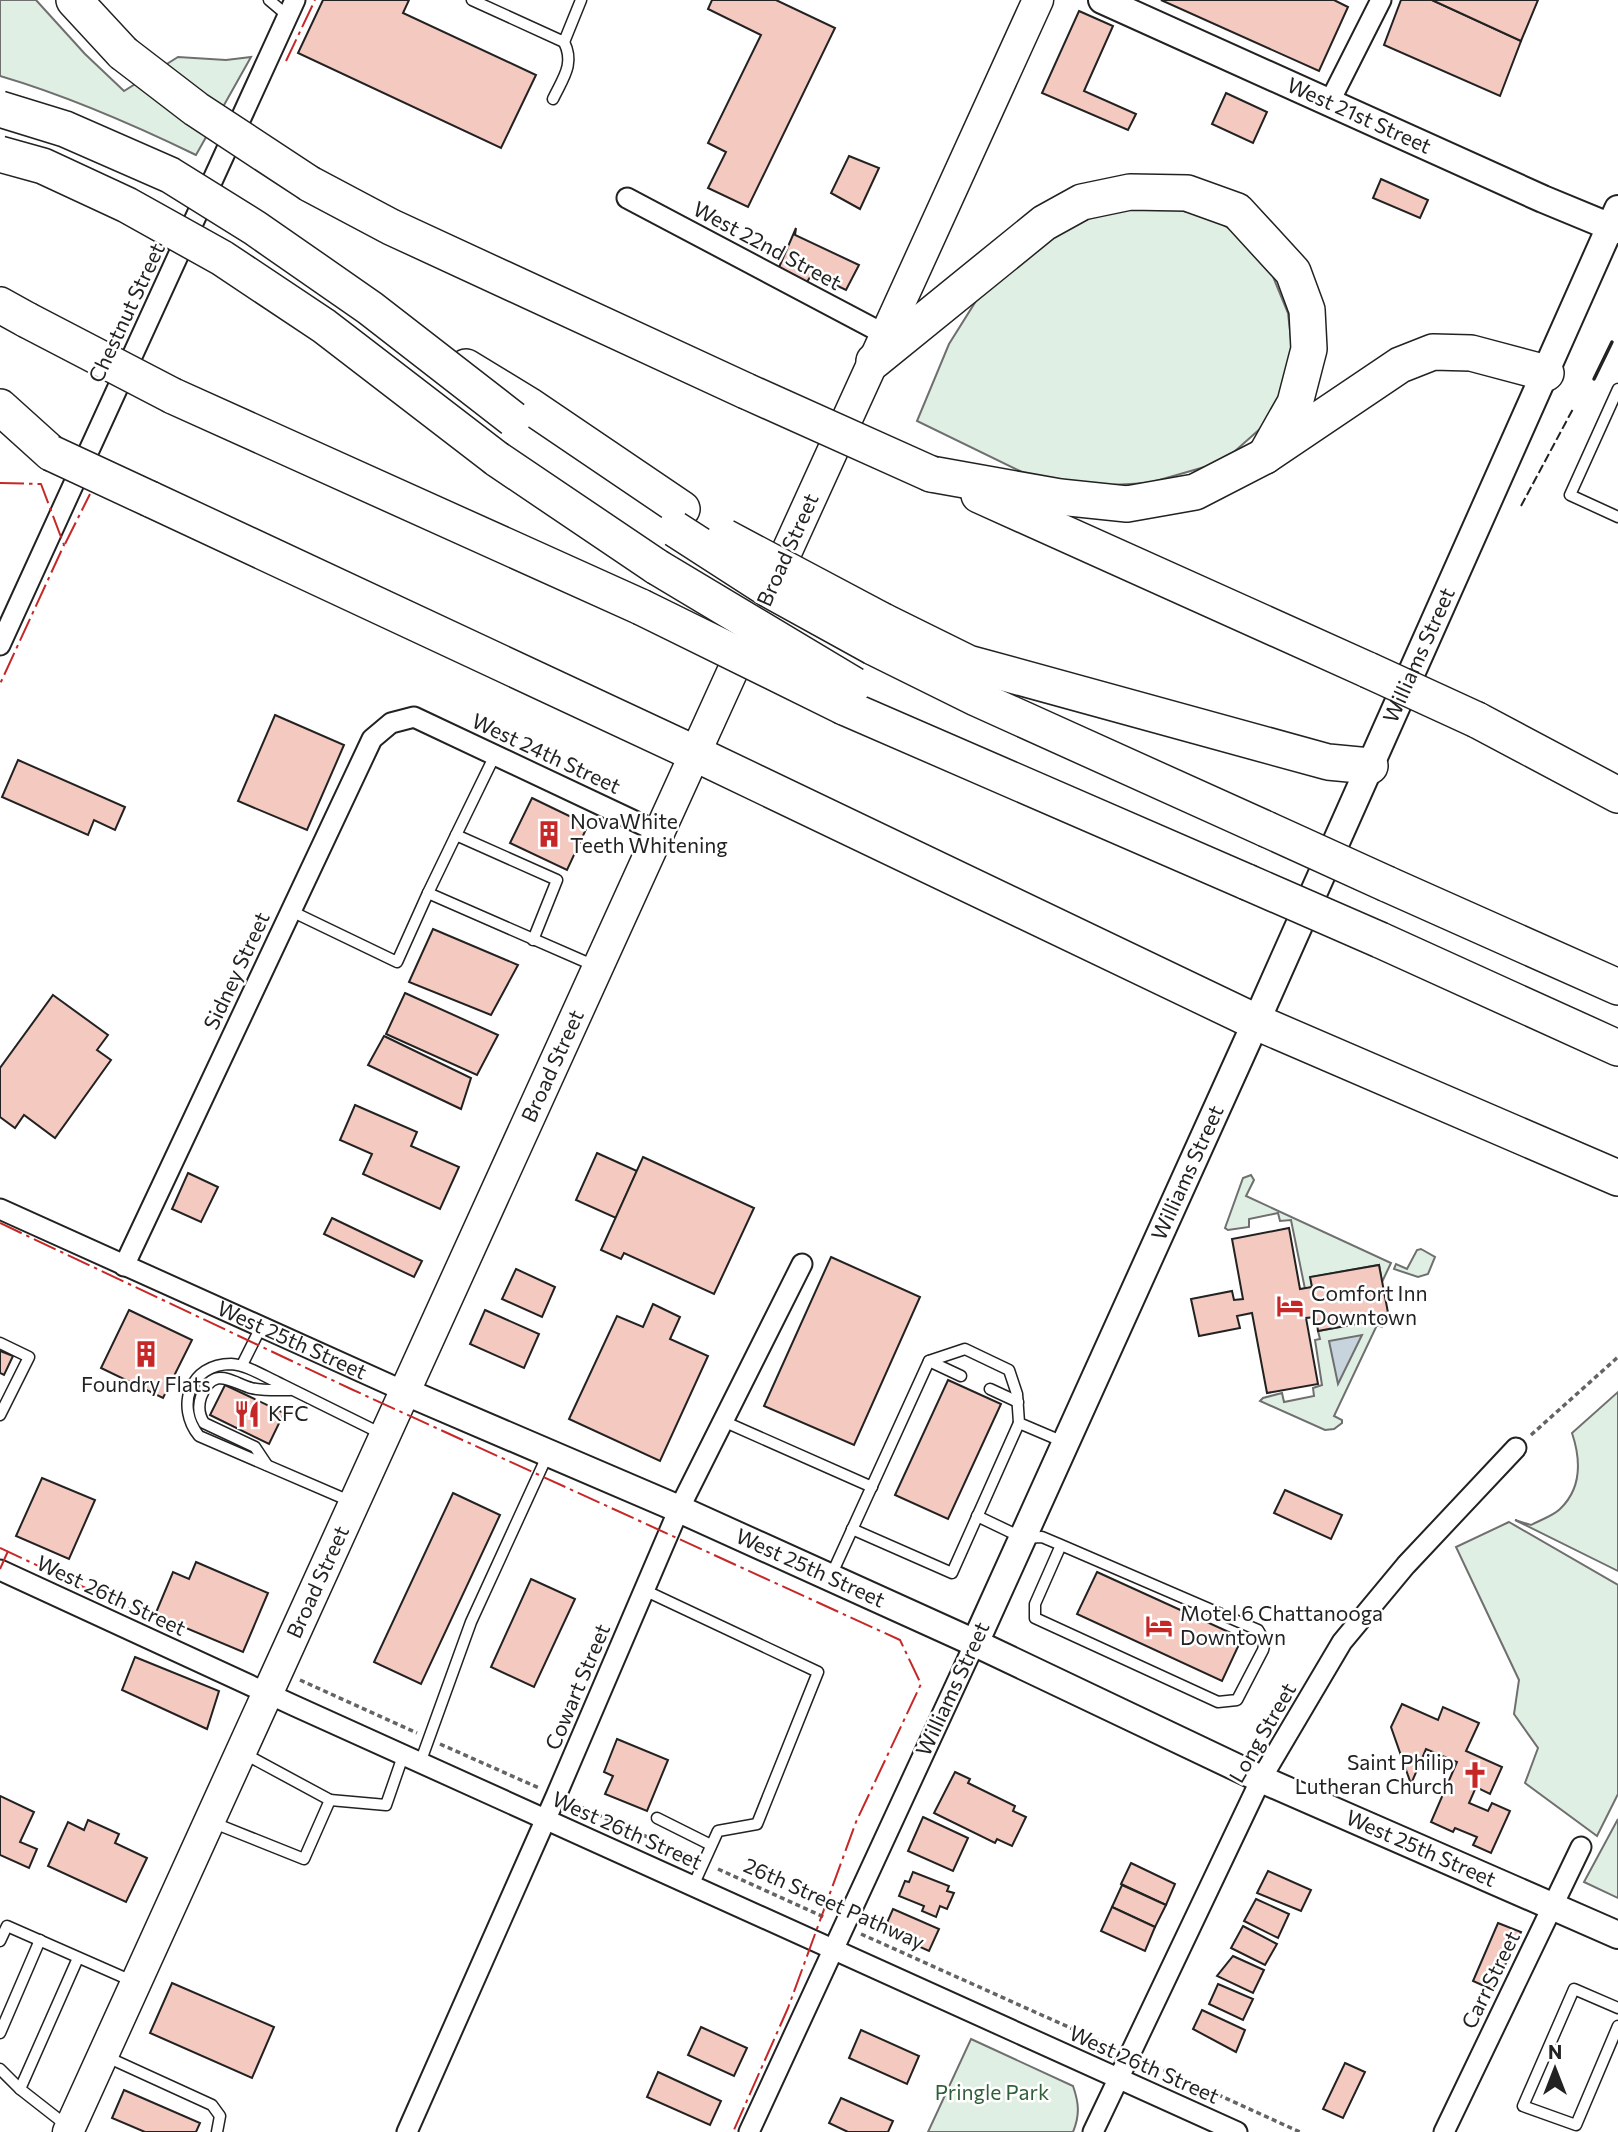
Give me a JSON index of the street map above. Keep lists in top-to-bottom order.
{
  "streets": {
    "main road": ["Broad Street"],
    "street": [
      "West 21st Street",
      "West 22nd Street",
      "Chestnut Street",
      "Williams Street",
      "West 24th Street",
      "Sidney Street",
      "West 25th Street",
      "West 26th Street",
      "Cowart Street",
      "Long Street",
      "Carr Street"
    ],
    "path": ["26th Street Pathway"]
  },
  "crossings": [
    ["West 21st Street", "Williams Street"],
    ["West 22nd Street", "Broad Street"],
    ["Broad Street", "West 24th Street"],
    ["Broad Street", "West 25th Street"],
    ["Broad Street", "West 26th Street"],
    ["Broad Street", "26th Street Pathway"],
    ["Williams Street", "West 25th Street"],
    ["Williams Street", "West 26th Street"],
    ["Williams Street", "26th Street Pathway"],
    ["West 24th Street", "Sidney Street"],
    ["Sidney Street", "West 25th Street"],
    ["West 25th Street", "Cowart Street"],
    ["West 25th Street", "Long Street"],
    ["West 25th Street", "Carr Street"],
    ["West 26th Street", "Cowart Street"],
    ["West 26th Street", "Long Street"],
    ["West 26th Street", "26th Street Pathway"],
    ["Cowart Street", "26th Street Pathway"],
    ["Long Street", "26th Street Pathway"]
  ],
  "parks": ["Pringle Park"],
  "places": {
    "building": ["NovaWhite Teeth Whitening", "Foundry Flats"],
    "hotel": ["Comfort Inn Downtown", "Motel 6 Chattanooga Downtown"],
    "restaurant": ["KFC"],
    "church": ["Saint Philip Lutheran Church"]
  },
  "north": "top"
}
